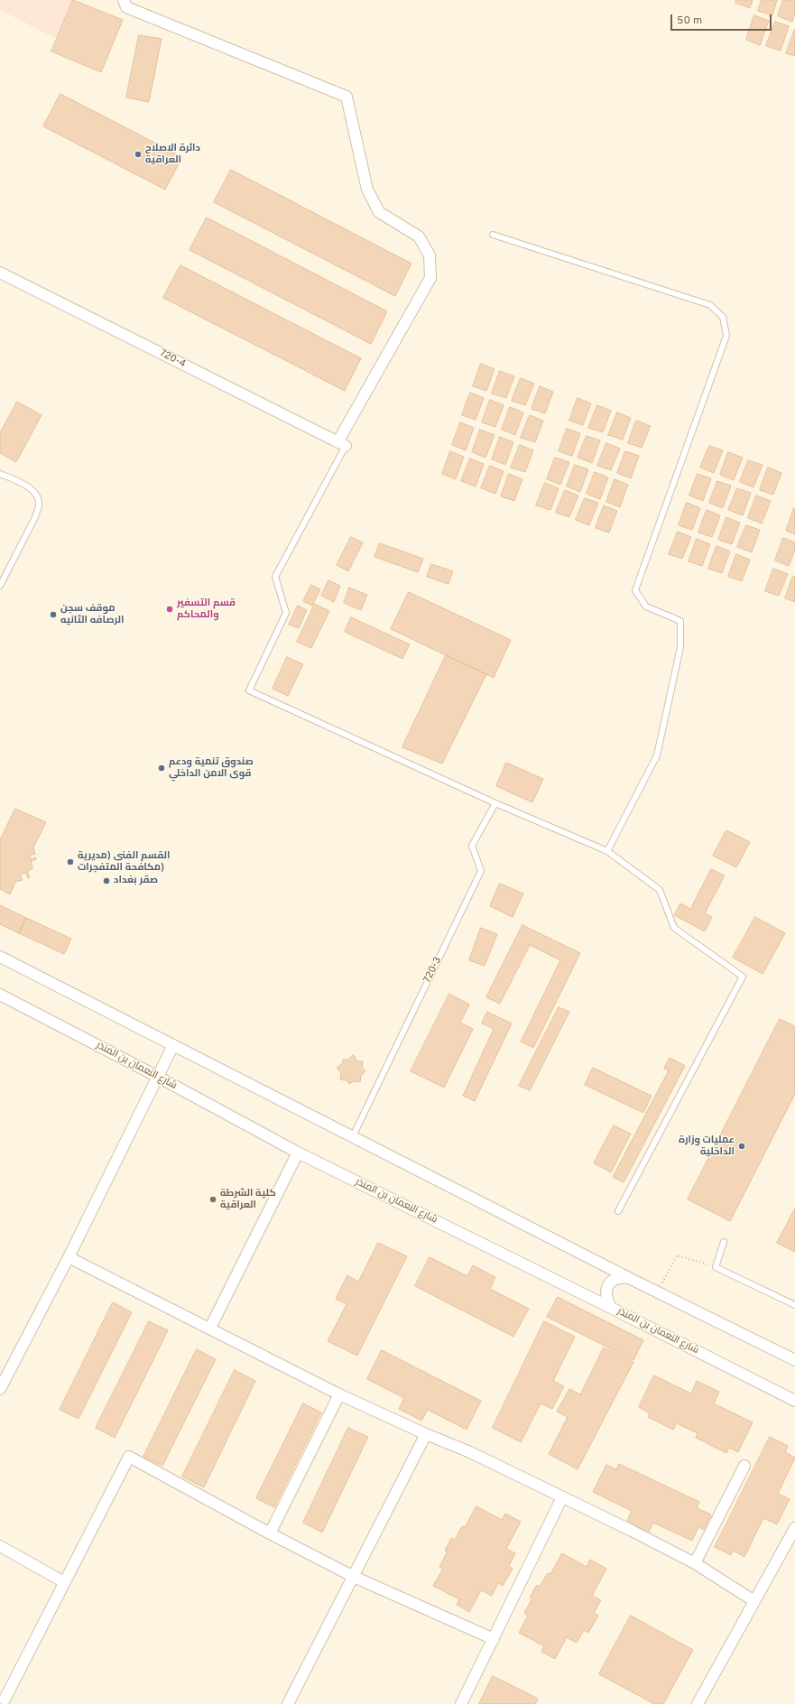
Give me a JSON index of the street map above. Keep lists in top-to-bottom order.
{
  "streets": {
    "street": ["720-4", "شارع النعمان بن المنذر"],
    "lane": ["720-3"]
  },
  "places": [
    "دائرة الاصلاح العراقية",
    "قسم التسفير والمحاكم",
    "موقف سجن الرصافه الثانيه",
    "صندوق تنمية ودعم قوى الامن الداخلي",
    "القسم الفني (مديرية مكافحة المتفجرات)",
    "صقر بغداد",
    "عمليات وزارة الداخلية",
    "كلية الشرطة العراقية"
  ],
  "scale_bar": "50 m"
}
